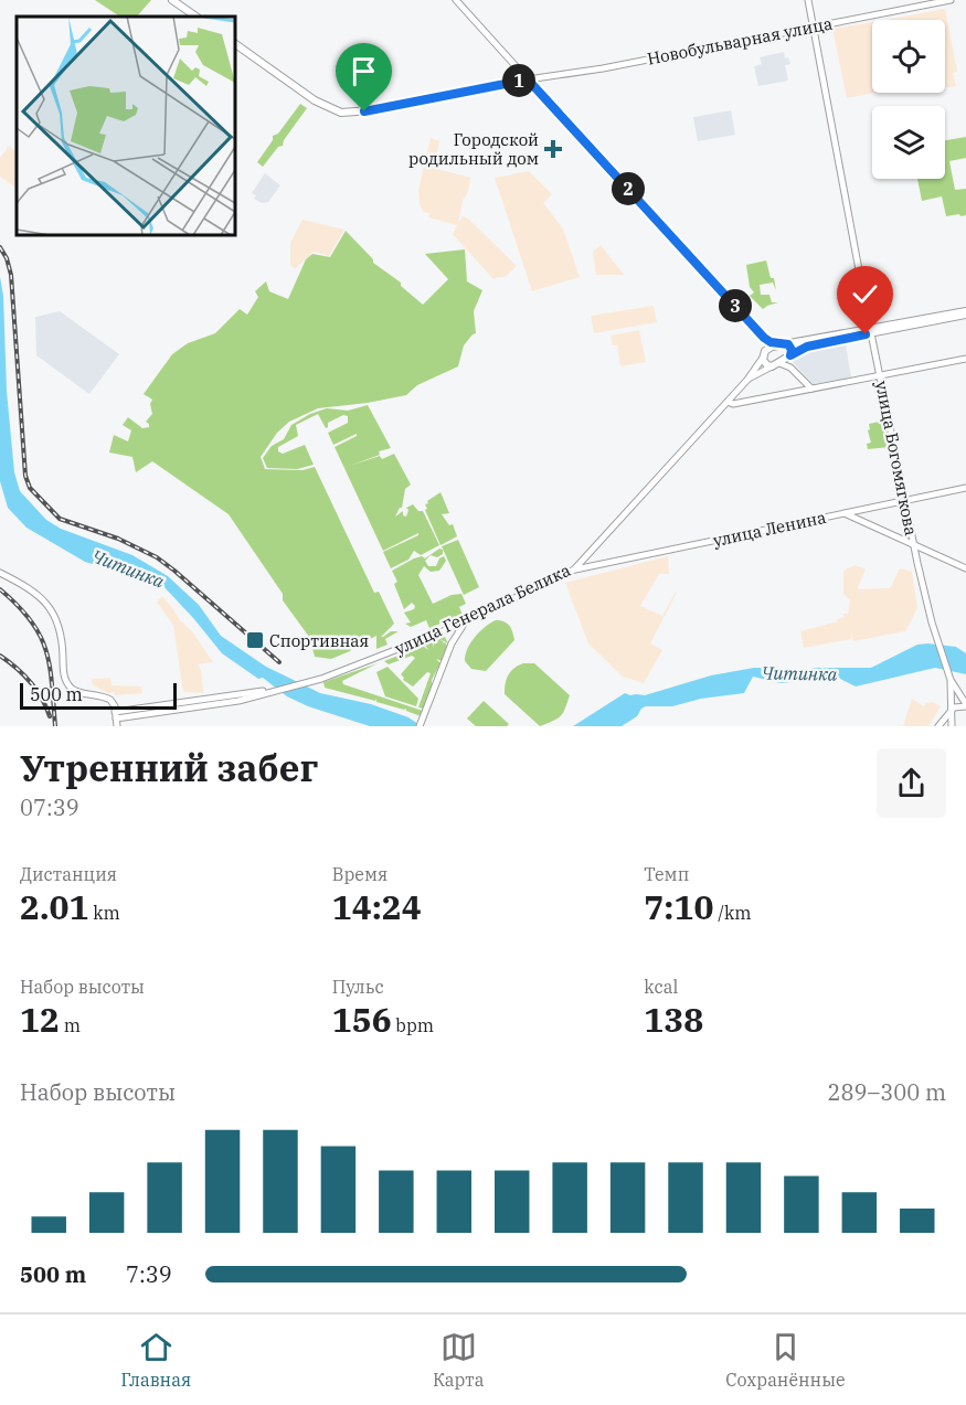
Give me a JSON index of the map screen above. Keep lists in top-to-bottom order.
{
  "streets": {
    "main road": [
      "Новобульварная улица",
      "улица Богомягкова",
      "улица Ленина",
      "улица Генерала Белика"
    ]
  },
  "crossings": [
    ["Новобульварная улица", "улица Богомягкова"],
    ["улица Богомягкова", "улица Ленина"],
    ["улица Ленина", "улица Генерала Белика"]
  ],
  "water": ["Читинка"],
  "places": {
    "health": ["Городской родильный дом"],
    "transit": ["Спортивная"]
  },
  "scale_bar": "500 m",
  "page": {
    "pins": ["1", "2", "3"],
    "scale": "500 m",
    "heading": ["Утренний забег", "07:39"],
    "stats": [
      ["Дистанция", "2.01 km"],
      ["Время", "14:24"],
      ["Темп", "7:10 /km"],
      ["Набор высоты", "12 m"],
      ["Пульс", "156 bpm"],
      ["kcal", "138"]
    ],
    "chart": ["Набор высоты", "289–300 m"],
    "list": [
      {
        "name": "500 m",
        "note": "7:39"
      }
    ],
    "tabs": ["Главная", "Карта", "Сохранённые"]
  }
}
